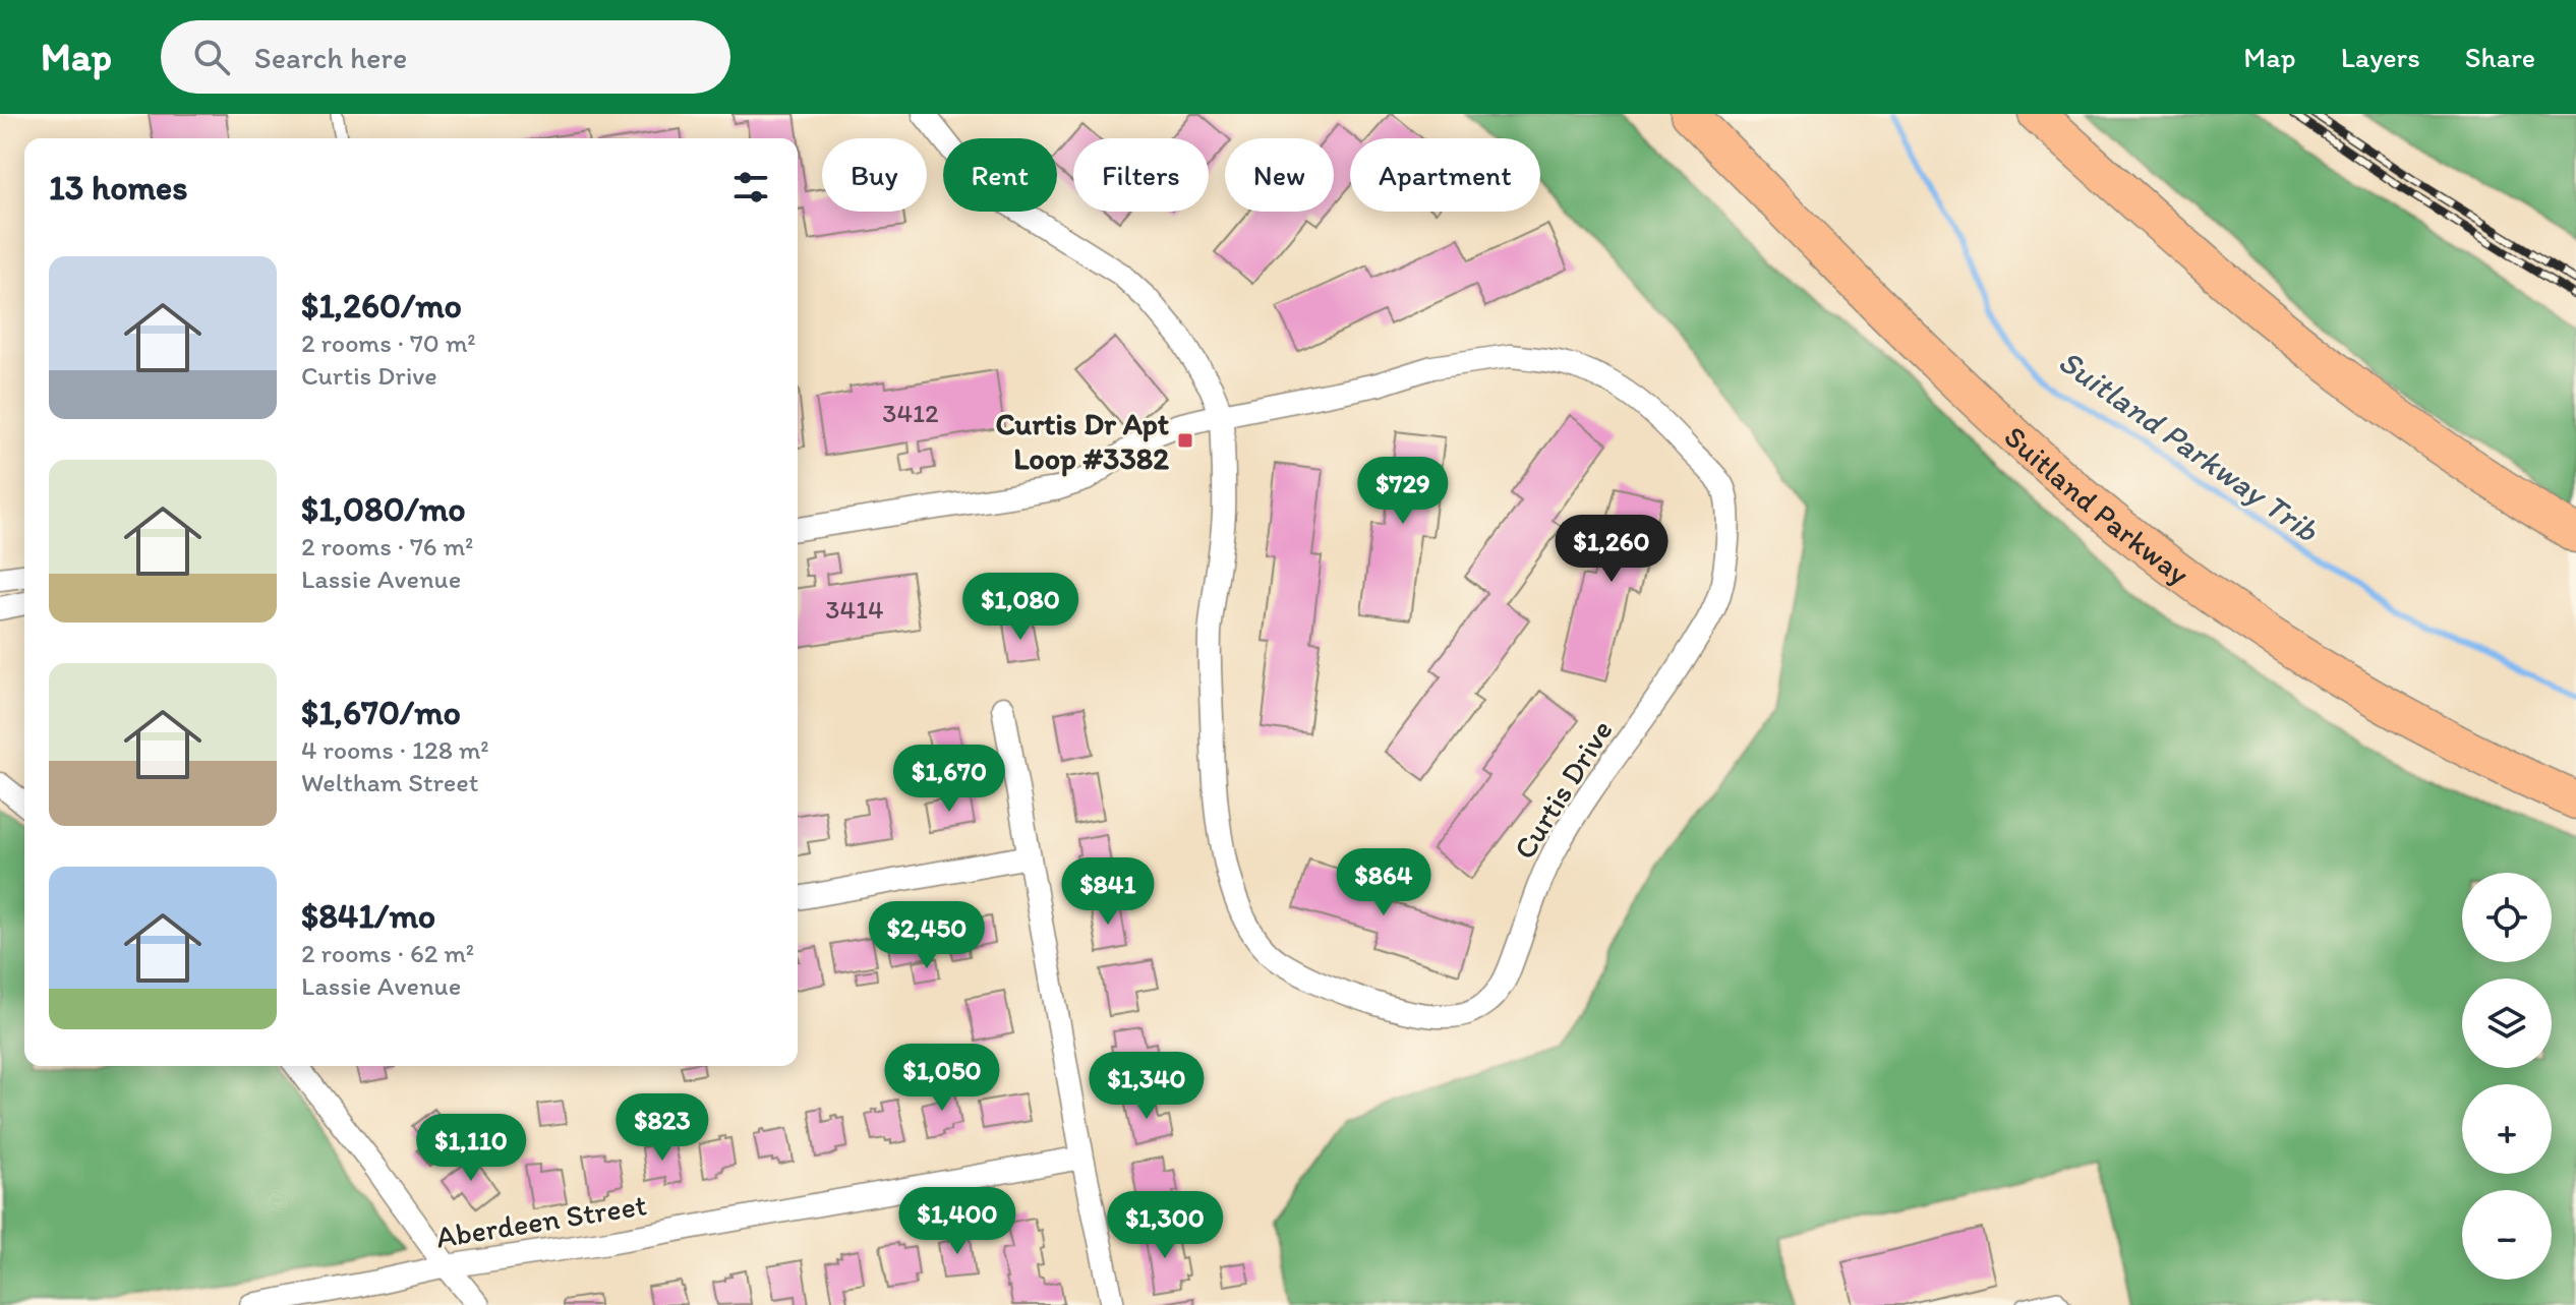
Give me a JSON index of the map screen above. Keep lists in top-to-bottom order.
{
  "streets": {
    "highway": ["Suitland Parkway"],
    "street": ["Curtis Drive", "Aberdeen Street"]
  },
  "water": ["Suitland Parkway Trib"],
  "places": {
    "transit": ["Curtis Dr Apt Loop #3382"]
  },
  "house_numbers": ["3412", "3414"],
  "page": {
    "header": "Map",
    "search": "Search here",
    "nav": ["Map", "Layers", "Share"],
    "chip": [
      "Buy",
      "Rent",
      "Filters",
      "New",
      "Apartment"
    ],
    "heading": "13 homes",
    "list": [
      {
        "name": "$1,260/mo",
        "note": "2 rooms · 70 m² · Curtis Drive"
      },
      {
        "name": "$1,080/mo",
        "note": "2 rooms · 76 m² · Lassie Avenue"
      },
      {
        "name": "$1,670/mo",
        "note": "4 rooms · 128 m² · Weltham Street"
      },
      {
        "name": "$841/mo",
        "note": "2 rooms · 62 m² · Lassie Avenue"
      }
    ],
    "price": [
      "$729",
      "$1,260",
      "$1,080",
      "$1,670",
      "$864",
      "$841",
      "$2,450",
      "$1,050",
      "$1,340",
      "$823",
      "$1,110",
      "$1,400",
      "$1,300"
    ],
    "map_buttons": ["+", "−"]
  }
}
